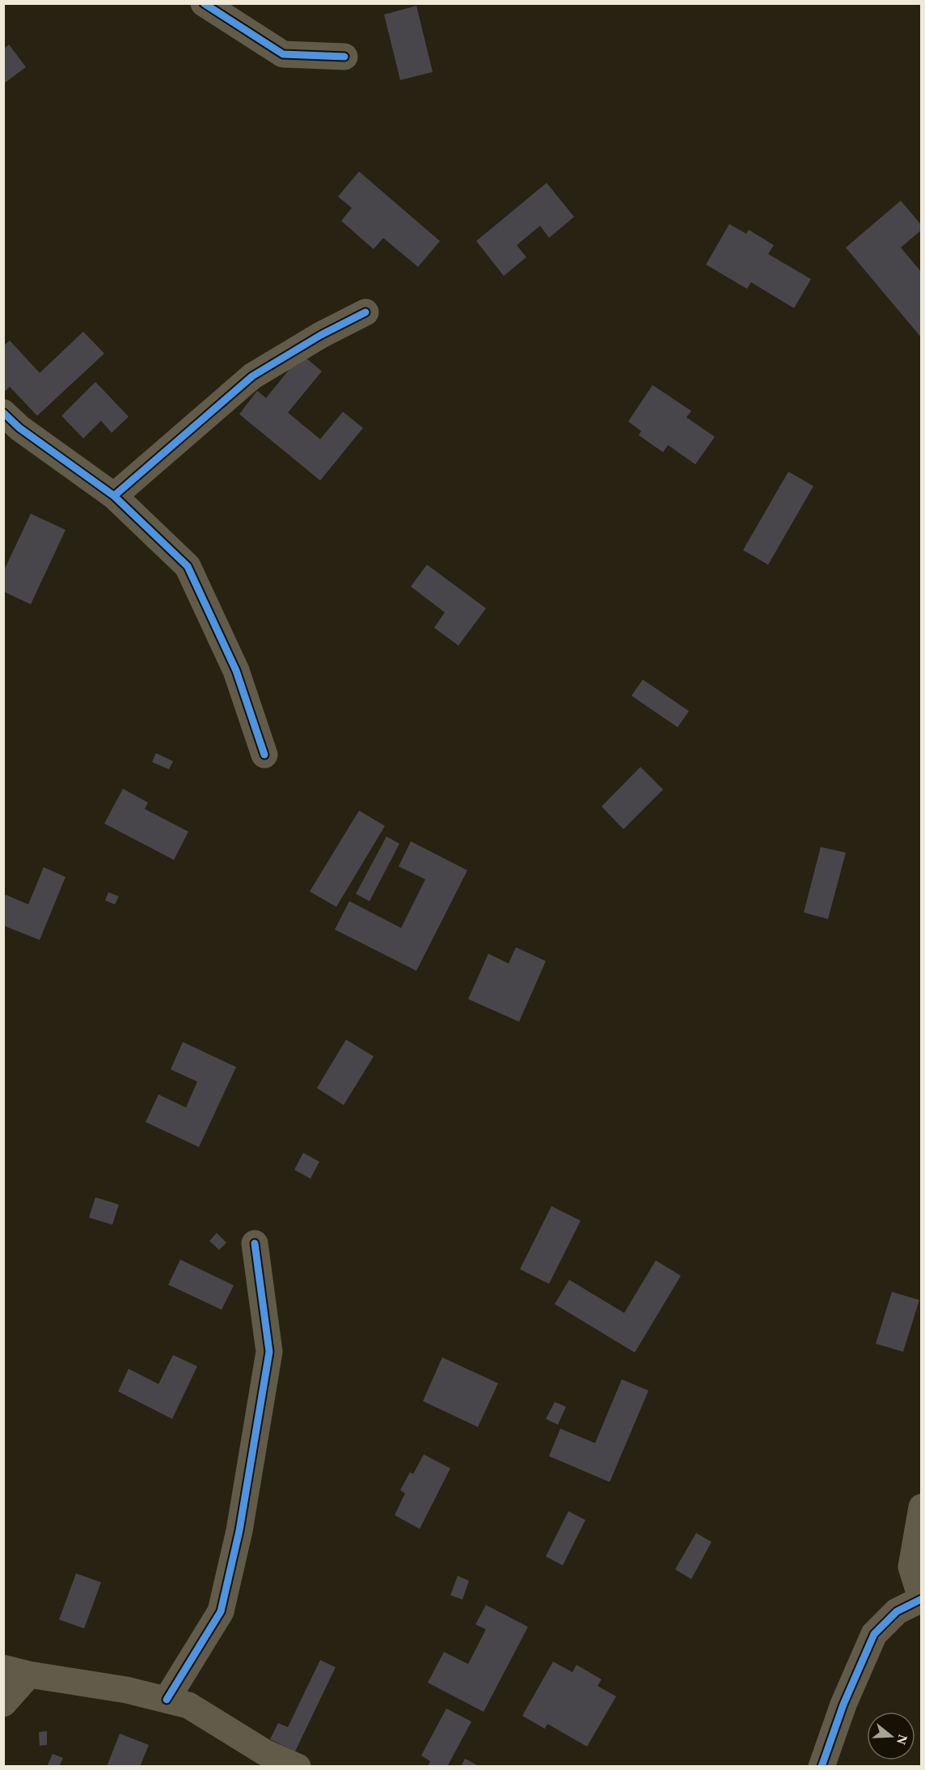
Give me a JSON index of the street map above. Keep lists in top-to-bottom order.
{
  "north": "right"
}
